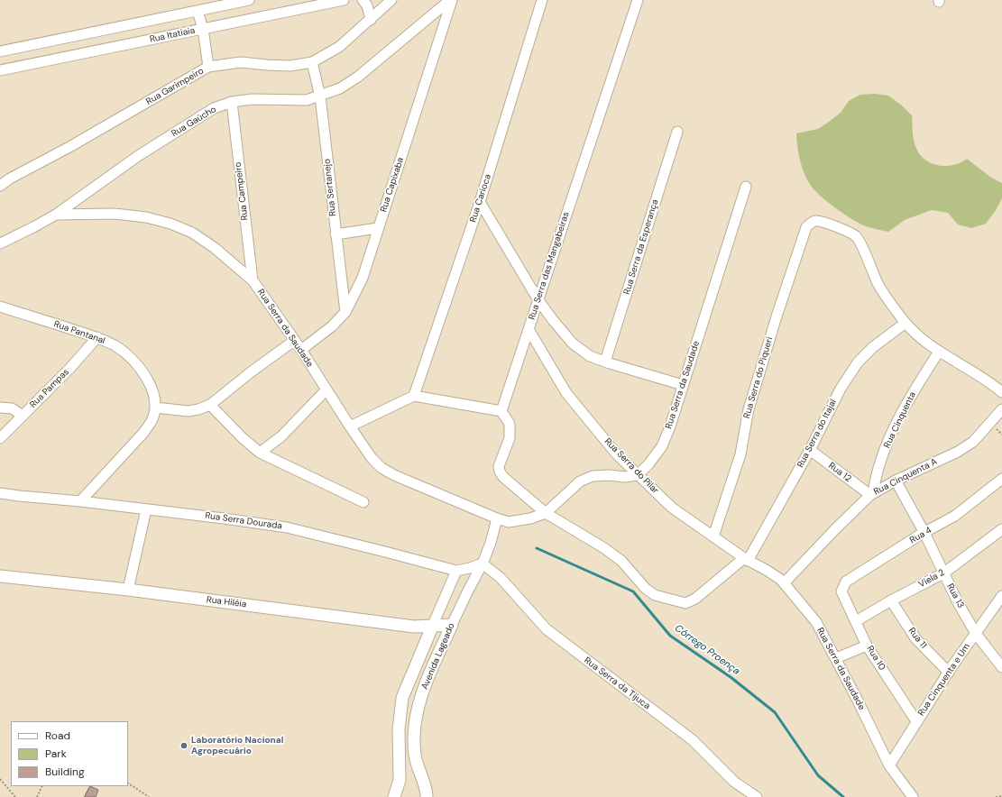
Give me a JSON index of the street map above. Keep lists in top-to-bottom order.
{
  "streets": {
    "main road": ["Rua Hiléia", "Avenida Lageado"],
    "street": [
      "Rua Itatiaia",
      "Rua Garimpeiro",
      "Rua Gaúcho",
      "Rua Capixaba",
      "Rua Sertanejo",
      "Rua Campeiro",
      "Rua Carioca",
      "Rua Serra da Esperança",
      "Rua Serra das Mangabeiras",
      "Rua Serra da Saudade",
      "Rua Pantanal",
      "Rua Serra do Piqueri",
      "Rua Pampas",
      "Rua Cinquenta",
      "Rua Serra do Itajaí",
      "Rua Serra do Pilar",
      "Rua 12",
      "Rua Cinquenta A",
      "Rua Serra Dourada",
      "Rua 4",
      "Viela 2",
      "Rua 13",
      "Rua 11",
      "Rua 10",
      "Rua Cinquenta e Um",
      "Rua Serra da Tijuca"
    ]
  },
  "crossings": [
    ["Rua Garimpeiro", "Rua Sertanejo"],
    ["Rua Gaúcho", "Rua Capixaba"],
    ["Rua Gaúcho", "Rua Sertanejo"],
    ["Rua Gaúcho", "Rua Campeiro"],
    ["Rua Gaúcho", "Rua Serra da Saudade"],
    ["Rua Capixaba", "Rua Sertanejo"],
    ["Rua Capixaba", "Rua Serra da Saudade"],
    ["Rua Campeiro", "Rua Serra da Saudade"],
    ["Rua Serra das Mangabeiras", "Rua Serra do Pilar"],
    ["Rua Serra da Saudade", "Rua Serra do Itajaí"],
    ["Rua Serra da Saudade", "Rua Serra do Pilar"],
    ["Rua Serra da Saudade", "Rua Cinquenta A"],
    ["Rua Serra da Saudade", "Rua Cinquenta e Um"],
    ["Rua Pantanal", "Rua Pampas"],
    ["Rua Pantanal", "Rua Serra Dourada"],
    ["Rua Serra do Piqueri", "Rua Serra do Itajaí"],
    ["Rua Serra do Piqueri", "Rua Serra do Pilar"],
    ["Rua Cinquenta", "Rua 12"],
    ["Rua Cinquenta", "Rua Cinquenta A"],
    ["Rua Serra do Itajaí", "Rua Serra do Pilar"],
    ["Rua Serra do Itajaí", "Rua 12"],
    ["Rua 12", "Rua Cinquenta A"],
    ["Rua Cinquenta A", "Rua 13"],
    ["Rua Serra Dourada", "Avenida Lageado"],
    ["Rua Serra Dourada", "Rua Serra da Tijuca"],
    ["Rua 4", "Rua 13"],
    ["Rua 4", "Rua 10"],
    ["Viela 2", "Rua 13"],
    ["Viela 2", "Rua 11"],
    ["Viela 2", "Rua 10"],
    ["Rua 13", "Rua Cinquenta e Um"],
    ["Rua Hiléia", "Avenida Lageado"],
    ["Rua 11", "Rua Cinquenta e Um"],
    ["Avenida Lageado", "Rua Serra da Tijuca"],
    ["Rua 10", "Rua Cinquenta e Um"]
  ],
  "water": ["Córrego Proença"],
  "places": ["Laboratório Nacional Agropecuário"],
  "legend": ["Road", "Park", "Building"]
}
